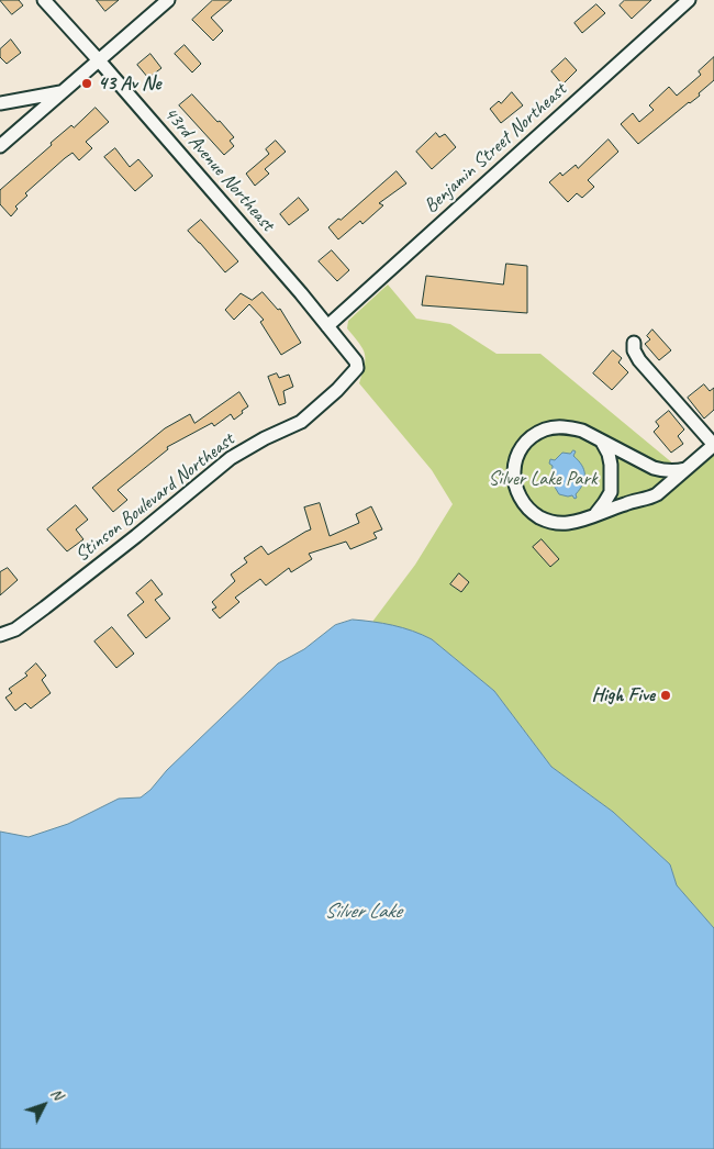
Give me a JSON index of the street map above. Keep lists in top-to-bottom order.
{
  "streets": {
    "street": ["Benjamin Street Northeast", "43rd Avenue Northeast", "Stinson Boulevard Northeast"]
  },
  "crossings": [
    ["Benjamin Street Northeast", "43rd Avenue Northeast"],
    ["43rd Avenue Northeast", "Stinson Boulevard Northeast"]
  ],
  "water": ["Silver Lake"],
  "parks": ["Silver Lake Park"],
  "places": ["43 Av Ne", "High Five"],
  "north": "top right"
}
